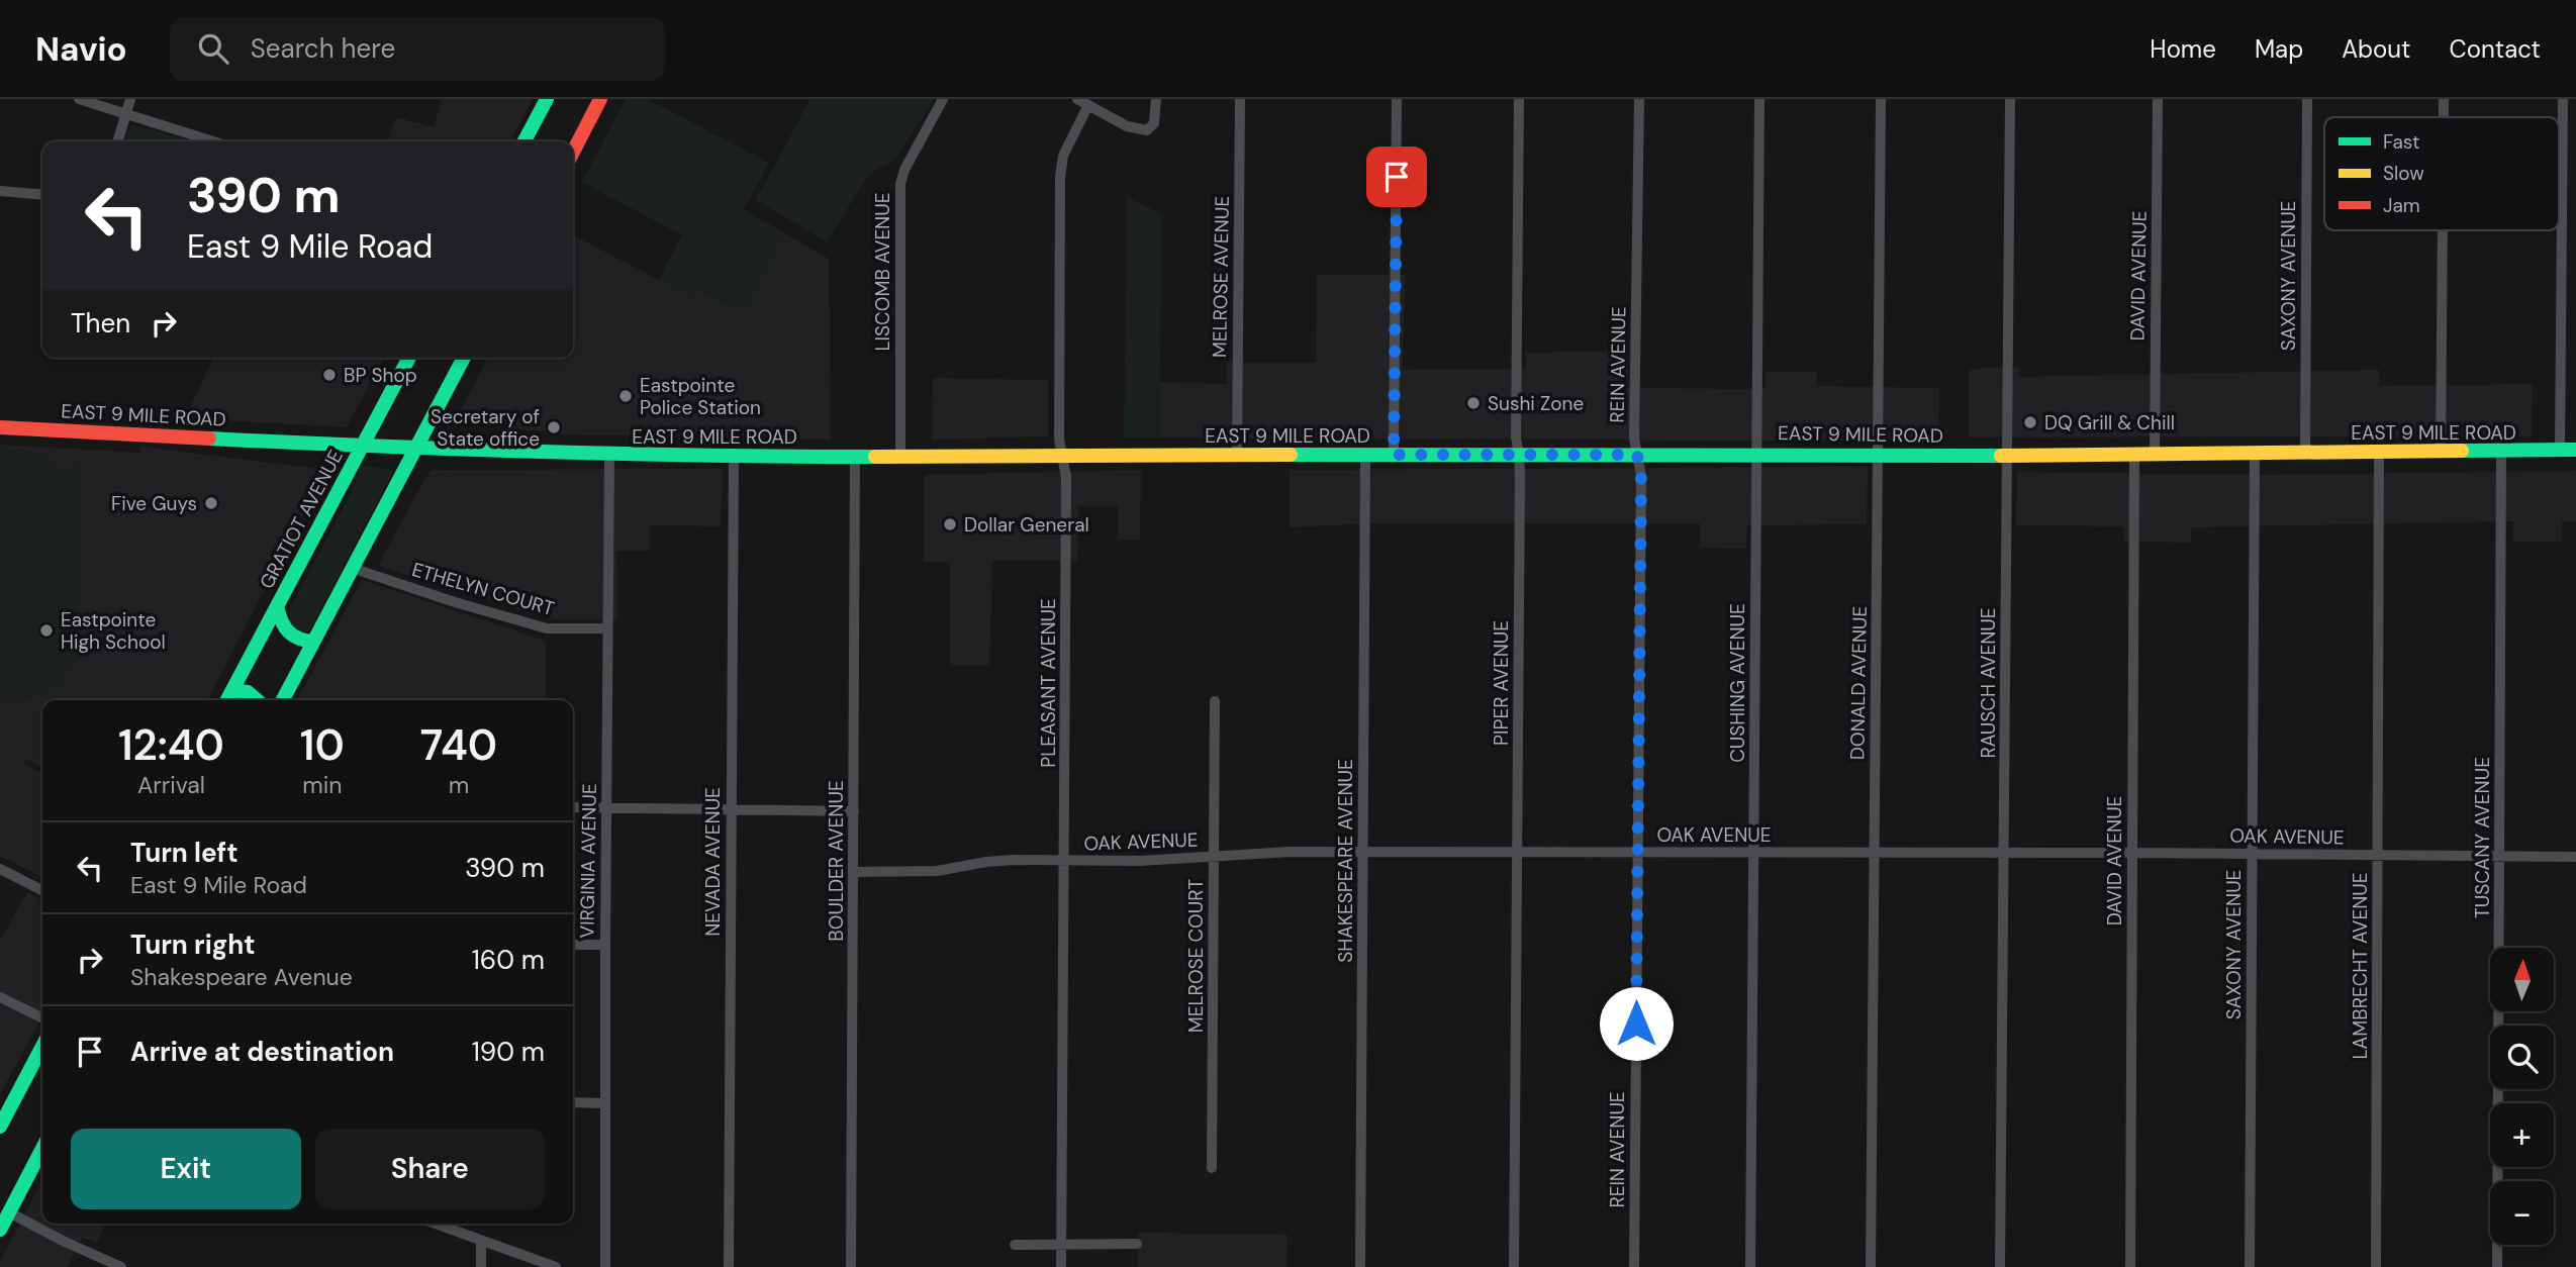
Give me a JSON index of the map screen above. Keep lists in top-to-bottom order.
{
  "streets": {
    "main road": ["EAST 9 MILE ROAD", "GRATIOT AVENUE"],
    "street": [
      "LISCOMB AVENUE",
      "DAVID AVENUE",
      "SAXONY AVENUE",
      "MELROSE AVENUE",
      "REIN AVENUE",
      "ETHELYN COURT",
      "PLEASANT AVENUE",
      "PIPER AVENUE",
      "CUSHING AVENUE",
      "DONALD AVENUE",
      "RAUSCH AVENUE",
      "OAK AVENUE",
      "TUSCANY AVENUE",
      "VIRGINIA AVENUE",
      "BOULDER AVENUE",
      "SHAKESPEARE AVENUE",
      "NEVADA AVENUE",
      "MELROSE COURT",
      "LAMBRECHT AVENUE"
    ]
  },
  "crossings": [
    ["LISCOMB AVENUE", "EAST 9 MILE ROAD"],
    ["DAVID AVENUE", "EAST 9 MILE ROAD"],
    ["DAVID AVENUE", "OAK AVENUE"],
    ["SAXONY AVENUE", "EAST 9 MILE ROAD"],
    ["SAXONY AVENUE", "OAK AVENUE"],
    ["MELROSE AVENUE", "EAST 9 MILE ROAD"],
    ["REIN AVENUE", "EAST 9 MILE ROAD"],
    ["REIN AVENUE", "OAK AVENUE"],
    ["EAST 9 MILE ROAD", "GRATIOT AVENUE"],
    ["EAST 9 MILE ROAD", "PLEASANT AVENUE"],
    ["EAST 9 MILE ROAD", "PIPER AVENUE"],
    ["EAST 9 MILE ROAD", "CUSHING AVENUE"],
    ["EAST 9 MILE ROAD", "DONALD AVENUE"],
    ["EAST 9 MILE ROAD", "RAUSCH AVENUE"],
    ["EAST 9 MILE ROAD", "TUSCANY AVENUE"],
    ["EAST 9 MILE ROAD", "VIRGINIA AVENUE"],
    ["EAST 9 MILE ROAD", "BOULDER AVENUE"],
    ["EAST 9 MILE ROAD", "SHAKESPEARE AVENUE"],
    ["EAST 9 MILE ROAD", "NEVADA AVENUE"],
    ["EAST 9 MILE ROAD", "LAMBRECHT AVENUE"],
    ["ETHELYN COURT", "VIRGINIA AVENUE"],
    ["PLEASANT AVENUE", "OAK AVENUE"],
    ["PIPER AVENUE", "OAK AVENUE"],
    ["CUSHING AVENUE", "OAK AVENUE"],
    ["DONALD AVENUE", "OAK AVENUE"],
    ["RAUSCH AVENUE", "OAK AVENUE"],
    ["OAK AVENUE", "TUSCANY AVENUE"],
    ["OAK AVENUE", "BOULDER AVENUE"],
    ["OAK AVENUE", "SHAKESPEARE AVENUE"],
    ["OAK AVENUE", "MELROSE COURT"],
    ["OAK AVENUE", "LAMBRECHT AVENUE"]
  ],
  "places": [
    "BP Shop",
    "Eastpointe Police Station",
    "Sushi Zone",
    "DQ Grill & Chill",
    "Secretary of State office",
    "Five Guys",
    "Dollar General",
    "Eastpointe High School"
  ],
  "legend": ["Fast", "Slow", "Jam"],
  "north": "top",
  "page": {
    "header": "Navio",
    "search": "Search here",
    "nav": [
      "Home",
      "Map",
      "About",
      "Contact"
    ],
    "turn": ["390 m", "East 9 Mile Road"],
    "then": "Then",
    "eta": [
      "12:40",
      "Arrival",
      "10",
      "min",
      "740",
      "m"
    ],
    "list": [
      {
        "name": "Turn left",
        "note": "East 9 Mile Road",
        "value": "390 m"
      },
      {
        "name": "Turn right",
        "note": "Shakespeare Avenue",
        "value": "160 m"
      },
      {
        "name": "Arrive at destination",
        "value": "190 m"
      }
    ],
    "map_buttons": ["+", "−"],
    "buttons": ["Exit", "Share"]
  }
}
